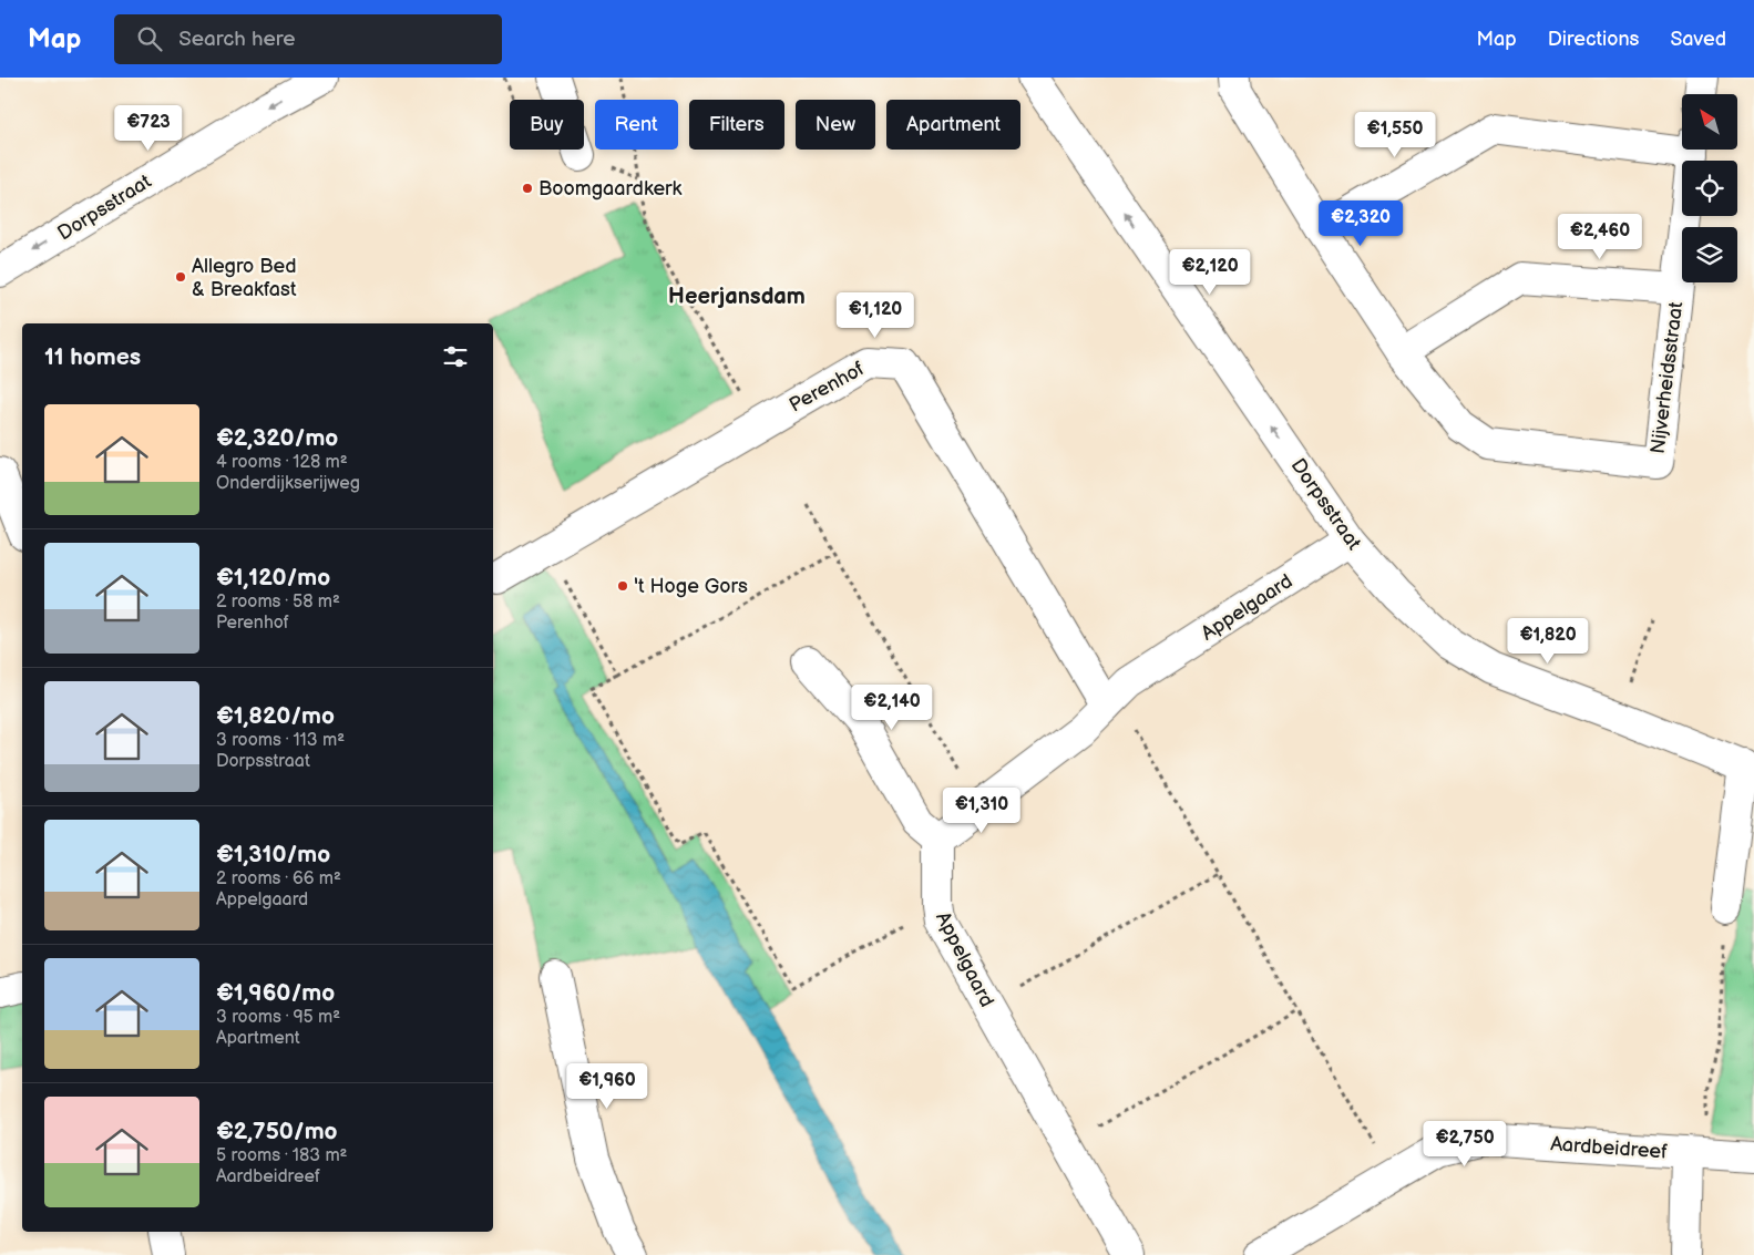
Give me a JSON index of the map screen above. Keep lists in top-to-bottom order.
{
  "streets": {
    "street": [
      "Dorpsstraat",
      "Nijverheidsstraat",
      "Perenhof",
      "Appelgaard",
      "Aardbeidreef"
    ]
  },
  "crossings": [
    ["Dorpsstraat", "Appelgaard"],
    ["Perenhof", "Appelgaard"]
  ],
  "districts": ["Heerjansdam"],
  "places": ["Boomgaardkerk", "Allegro Bed & Breakfast", "'t Hoge Gors"],
  "north": "top left",
  "page": {
    "header": "Map",
    "search": "Search here",
    "nav": ["Map", "Directions", "Saved"],
    "chip": [
      "Buy",
      "Rent",
      "Filters",
      "New",
      "Apartment"
    ],
    "price": [
      "€723",
      "€1,550",
      "€2,320",
      "€2,460",
      "€2,120",
      "€1,120",
      "€1,820",
      "€2,140",
      "€1,310",
      "€1,960",
      "€2,750"
    ],
    "heading": "11 homes",
    "list": [
      {
        "name": "€2,320/mo",
        "note": "4 rooms · 128 m² · Onderdijkserijweg"
      },
      {
        "name": "€1,120/mo",
        "note": "2 rooms · 58 m² · Perenhof"
      },
      {
        "name": "€1,820/mo",
        "note": "3 rooms · 113 m² · Dorpsstraat"
      },
      {
        "name": "€1,310/mo",
        "note": "2 rooms · 66 m² · Appelgaard"
      },
      {
        "name": "€1,960/mo",
        "note": "3 rooms · 95 m² · Apartment"
      },
      {
        "name": "€2,750/mo",
        "note": "5 rooms · 183 m² · Aardbeidreef"
      }
    ]
  }
}
